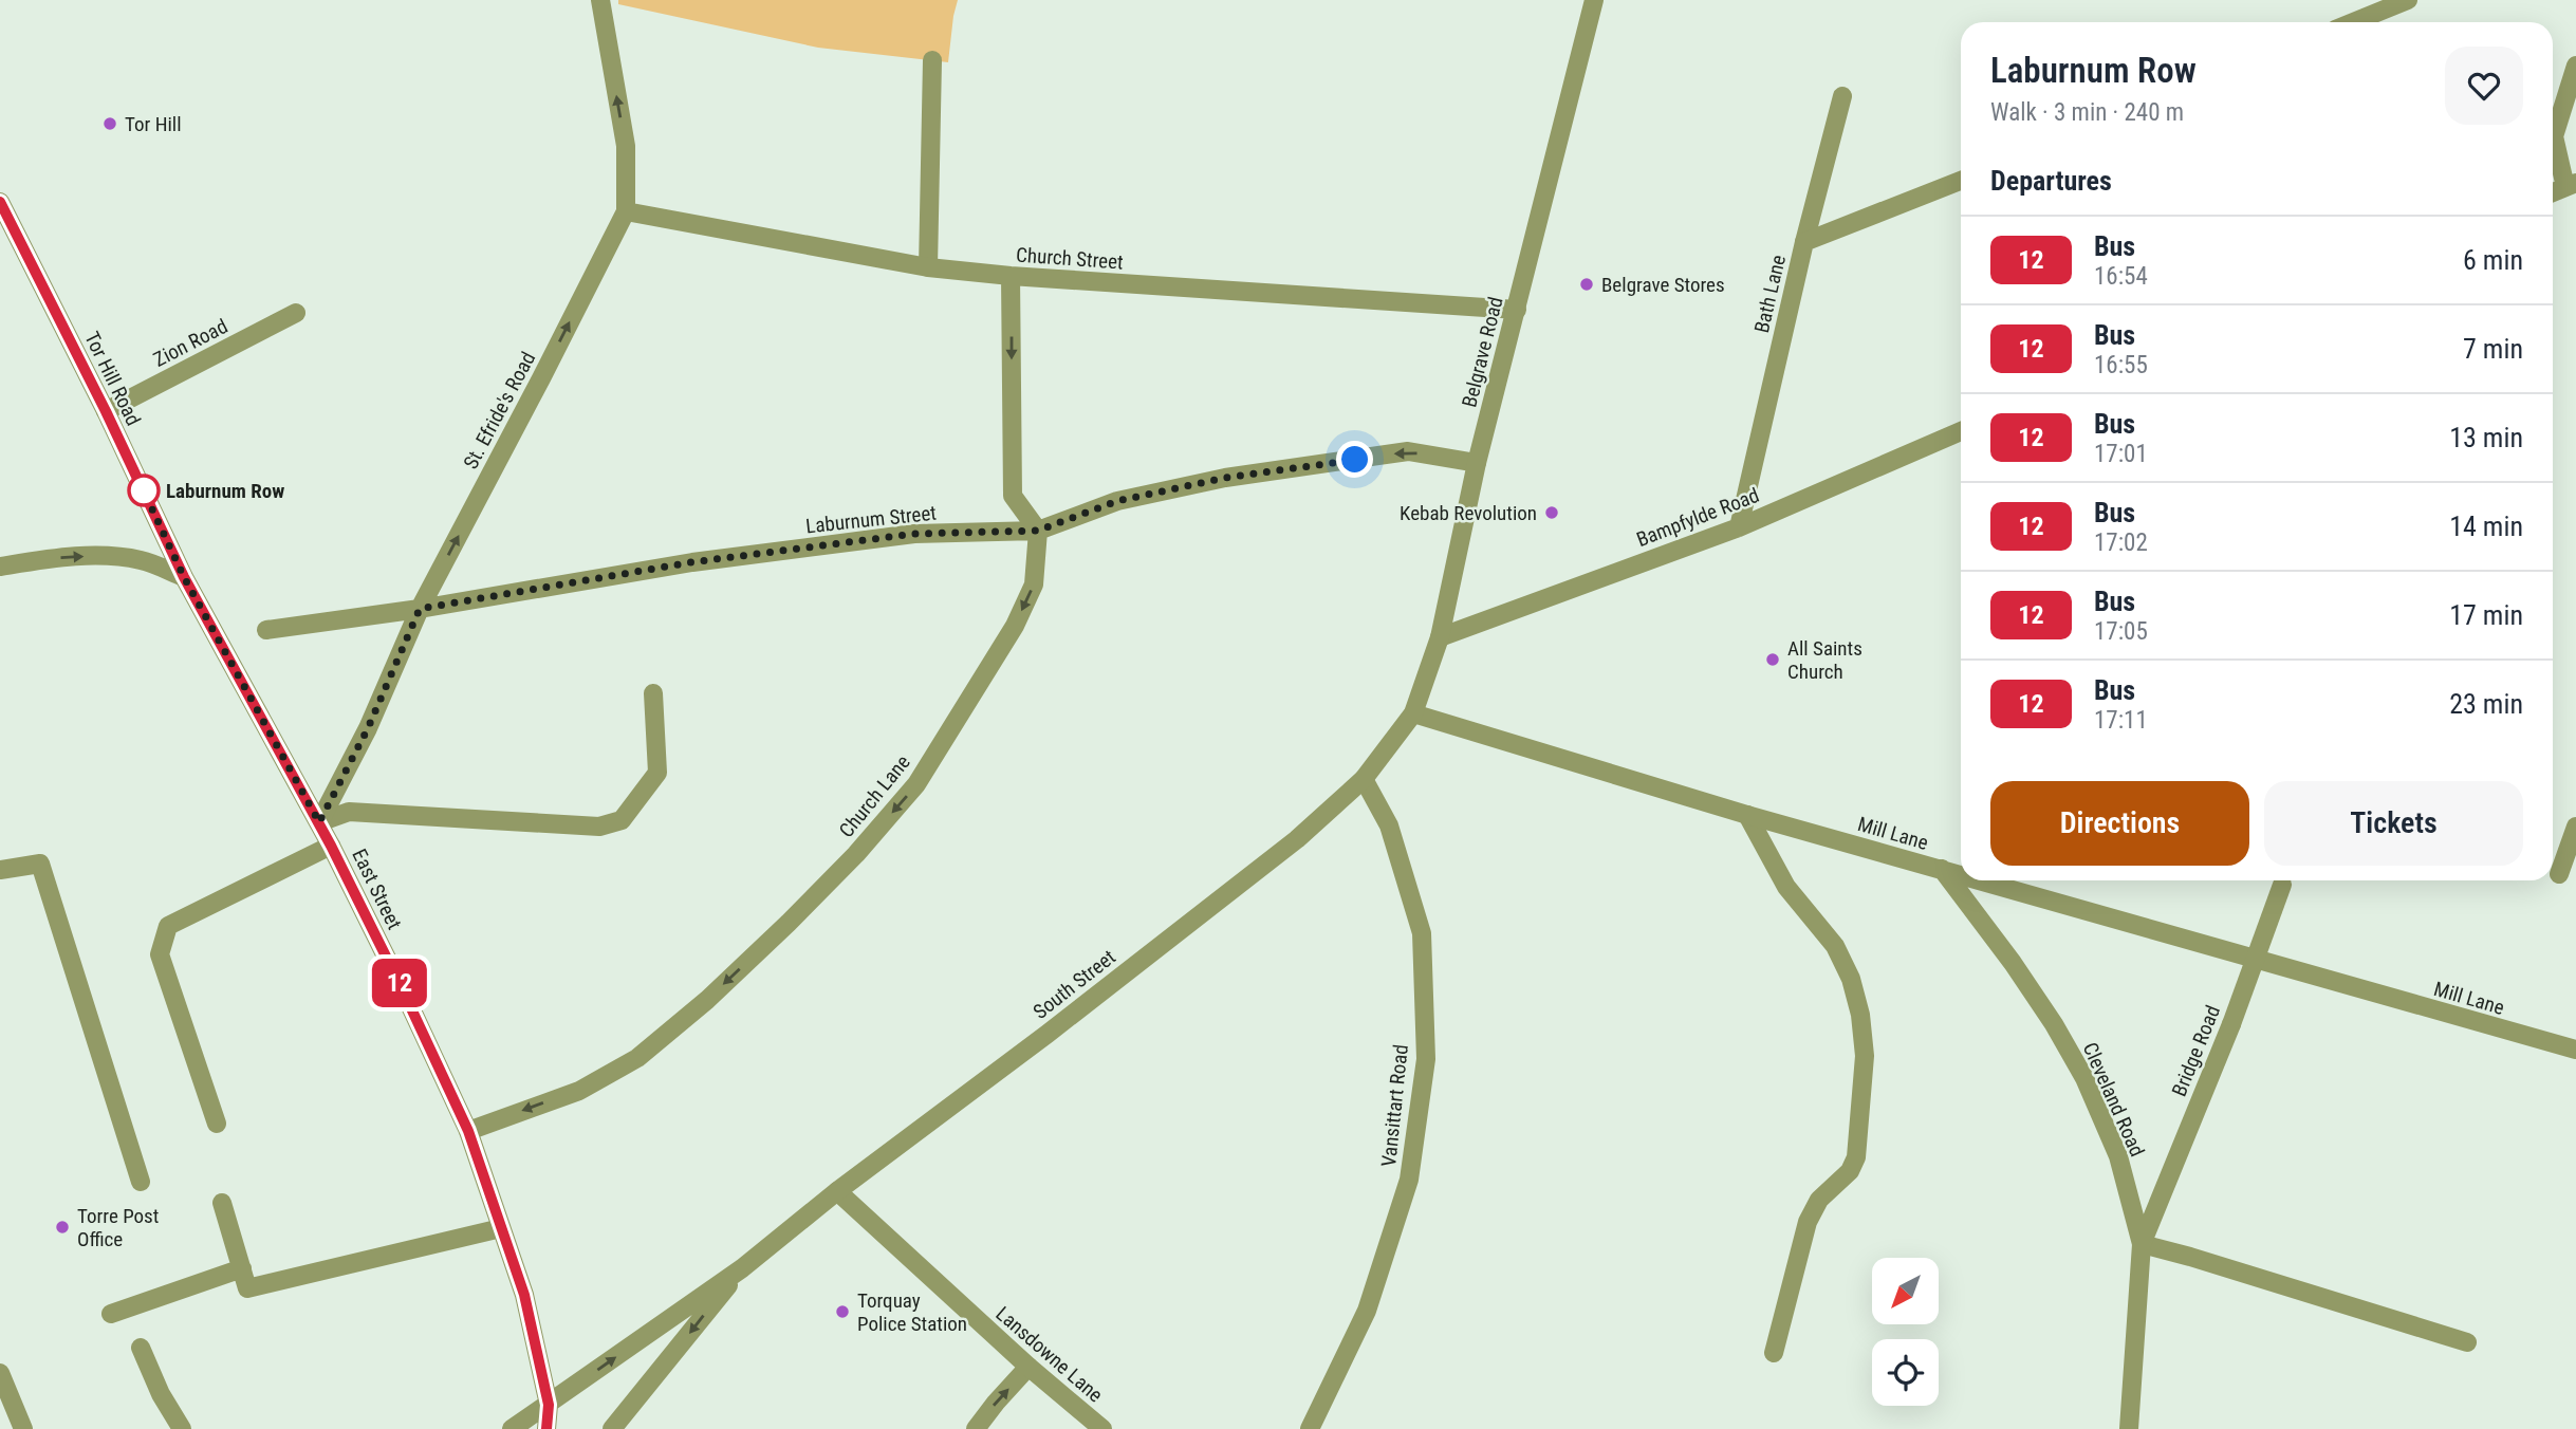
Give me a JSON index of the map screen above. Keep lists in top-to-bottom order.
{
  "streets": {
    "street": [
      "Church Street",
      "Bath Lane",
      "Zion Road",
      "Belgrave Road",
      "Tor Hill Road",
      "St. Efride's Road",
      "Bampfylde Road",
      "Laburnum Street",
      "Church Lane",
      "Mill Lane",
      "East Street",
      "South Street",
      "Bridge Road",
      "Cleveland Road",
      "Vansittart Road",
      "Lansdowne Lane"
    ]
  },
  "crossings": [
    ["Church Street", "Belgrave Road"],
    ["Church Street", "St. Efride's Road"],
    ["Bath Lane", "Bampfylde Road"],
    ["Zion Road", "Tor Hill Road"],
    ["Belgrave Road", "Bampfylde Road"],
    ["Belgrave Road", "Laburnum Street"],
    ["Belgrave Road", "Mill Lane"],
    ["Belgrave Road", "South Street"],
    ["Tor Hill Road", "East Street"],
    ["St. Efride's Road", "Laburnum Street"],
    ["St. Efride's Road", "East Street"],
    ["Laburnum Street", "Church Lane"],
    ["Church Lane", "East Street"],
    ["Mill Lane", "South Street"],
    ["Mill Lane", "Cleveland Road"],
    ["East Street", "South Street"],
    ["South Street", "Vansittart Road"],
    ["South Street", "Lansdowne Lane"],
    ["Bridge Road", "Cleveland Road"]
  ],
  "one_way": ["St. Efride's Road", "Laburnum Street", "Church Lane"],
  "places": [
    "Tor Hill",
    "Belgrave Stores",
    "Laburnum Row",
    "Kebab Revolution",
    "All Saints Church",
    "Torre Post Office",
    "Torquay Police Station"
  ],
  "lines": ["bus line 12"],
  "north": "bottom left",
  "page": {
    "on_map": "12",
    "heading": [
      ["Laburnum Row", "Walk · 3 min · 240 m"],
      "Departures"
    ],
    "list": [
      {
        "mark": "12",
        "name": "Bus",
        "note": "16:54",
        "value": "6 min"
      },
      {
        "mark": "12",
        "name": "Bus",
        "note": "16:55",
        "value": "7 min"
      },
      {
        "mark": "12",
        "name": "Bus",
        "note": "17:01",
        "value": "13 min"
      },
      {
        "mark": "12",
        "name": "Bus",
        "note": "17:02",
        "value": "14 min"
      },
      {
        "mark": "12",
        "name": "Bus",
        "note": "17:05",
        "value": "17 min"
      },
      {
        "mark": "12",
        "name": "Bus",
        "note": "17:11",
        "value": "23 min"
      }
    ],
    "buttons": ["Directions", "Tickets"]
  }
}
